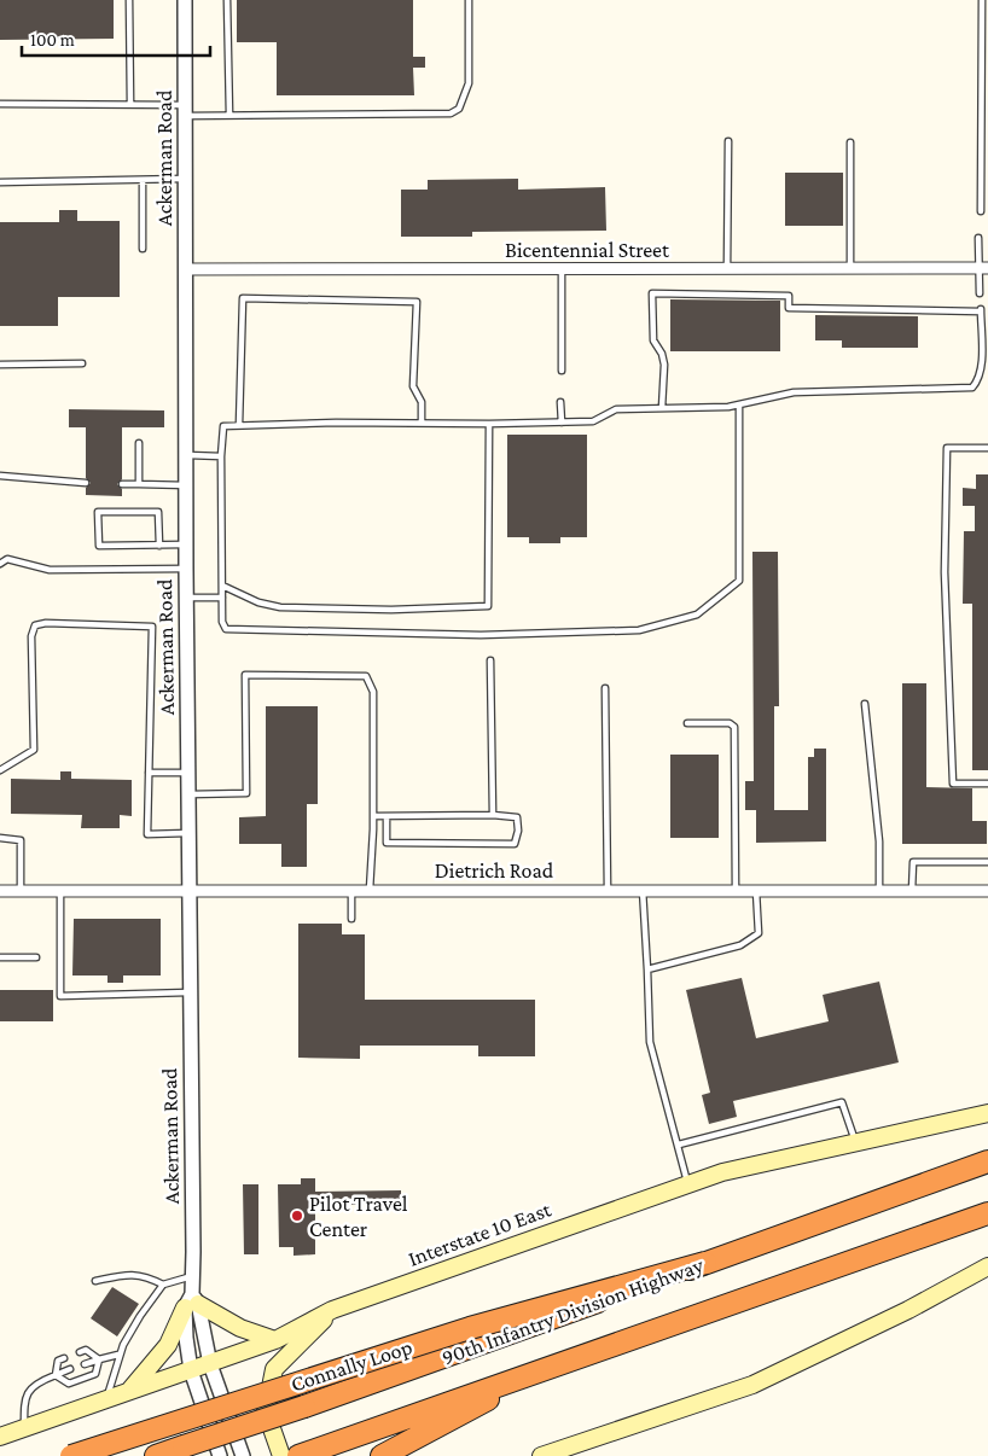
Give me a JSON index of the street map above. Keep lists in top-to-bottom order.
{
  "streets": {
    "highway": ["90th Infantry Division Highway", "Connally Loop"],
    "main road": ["Interstate 10 East"],
    "street": ["Ackerman Road", "Bicentennial Street", "Dietrich Road"]
  },
  "crossings": [
    ["Ackerman Road", "Bicentennial Street"],
    ["Ackerman Road", "Dietrich Road"],
    ["Ackerman Road", "Interstate 10 East"],
    ["90th Infantry Division Highway", "Connally Loop"]
  ],
  "places": ["Pilot Travel Center"],
  "scale_bar": "100 m"
}
